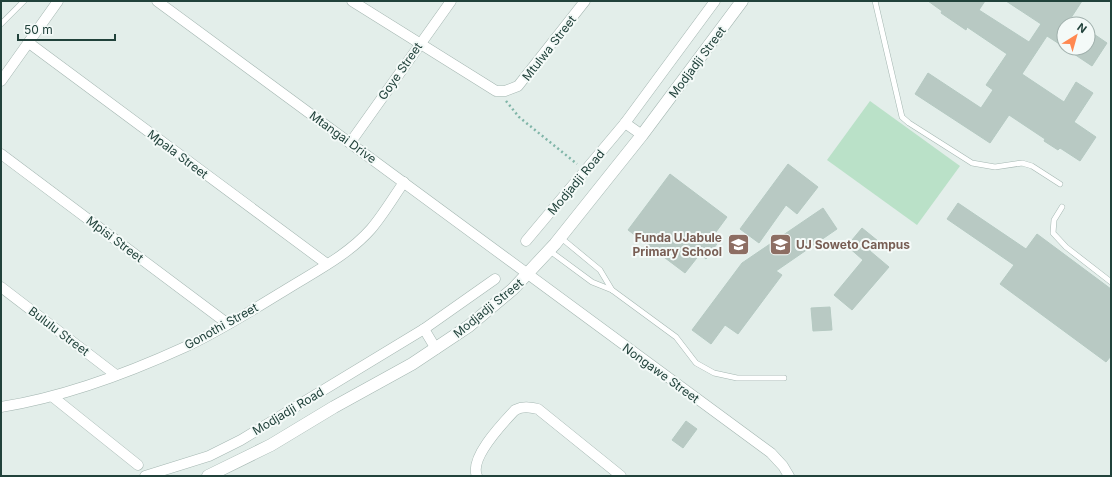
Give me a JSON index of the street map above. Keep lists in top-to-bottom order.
{
  "streets": {
    "street": [
      "Mtulwa Street",
      "Modjadji Street",
      "Goye Street",
      "Mtangai Drive",
      "Mpala Street",
      "Modjadji Road",
      "Mpisi Street",
      "Gonothi Street",
      "Bululu Street",
      "Nongawe Street"
    ]
  },
  "crossings": [
    ["Modjadji Street", "Mtangai Drive"],
    ["Modjadji Street", "Nongawe Street"],
    ["Goye Street", "Mtangai Drive"],
    ["Mtangai Drive", "Gonothi Street"],
    ["Mtangai Drive", "Nongawe Street"],
    ["Mpala Street", "Gonothi Street"],
    ["Mpisi Street", "Gonothi Street"],
    ["Gonothi Street", "Bululu Street"]
  ],
  "places": {
    "school or university": ["Funda UJabule Primary School", "UJ Soweto Campus"]
  },
  "scale_bar": "50 m",
  "north": "top right"
}
